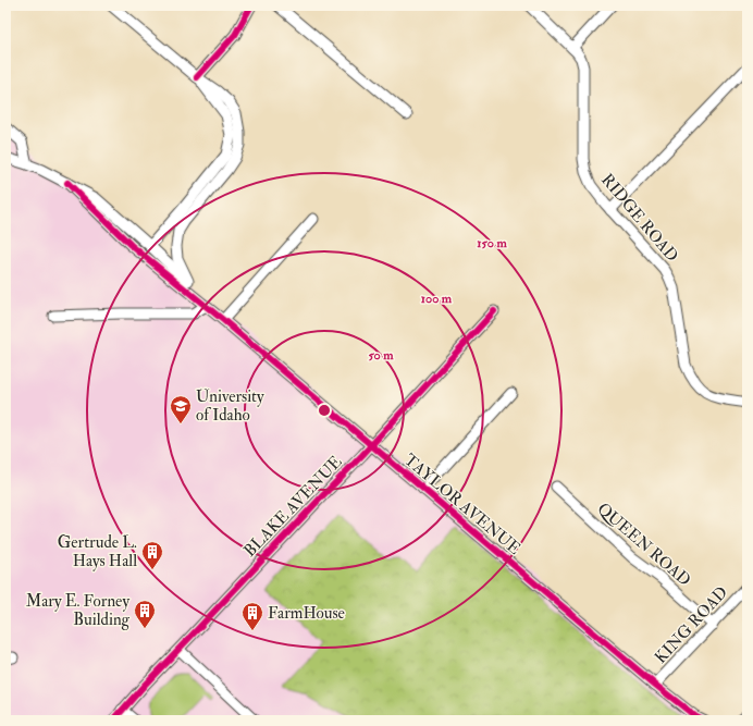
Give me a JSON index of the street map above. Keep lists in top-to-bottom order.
{
  "streets": {
    "street": [
      "RIDGE ROAD",
      "TAYLOR AVENUE",
      "BLAKE AVENUE",
      "QUEEN ROAD",
      "KING ROAD"
    ]
  },
  "crossings": [
    ["TAYLOR AVENUE", "BLAKE AVENUE"],
    ["TAYLOR AVENUE", "KING ROAD"],
    ["QUEEN ROAD", "KING ROAD"]
  ],
  "places": {
    "school or university": ["University of Idaho"],
    "building": ["Gertrude L. Hays Hall", "Mary E. Forney Building", "FarmHouse"]
  },
  "rings": ["150 m", "100 m", "50 m"]
}
